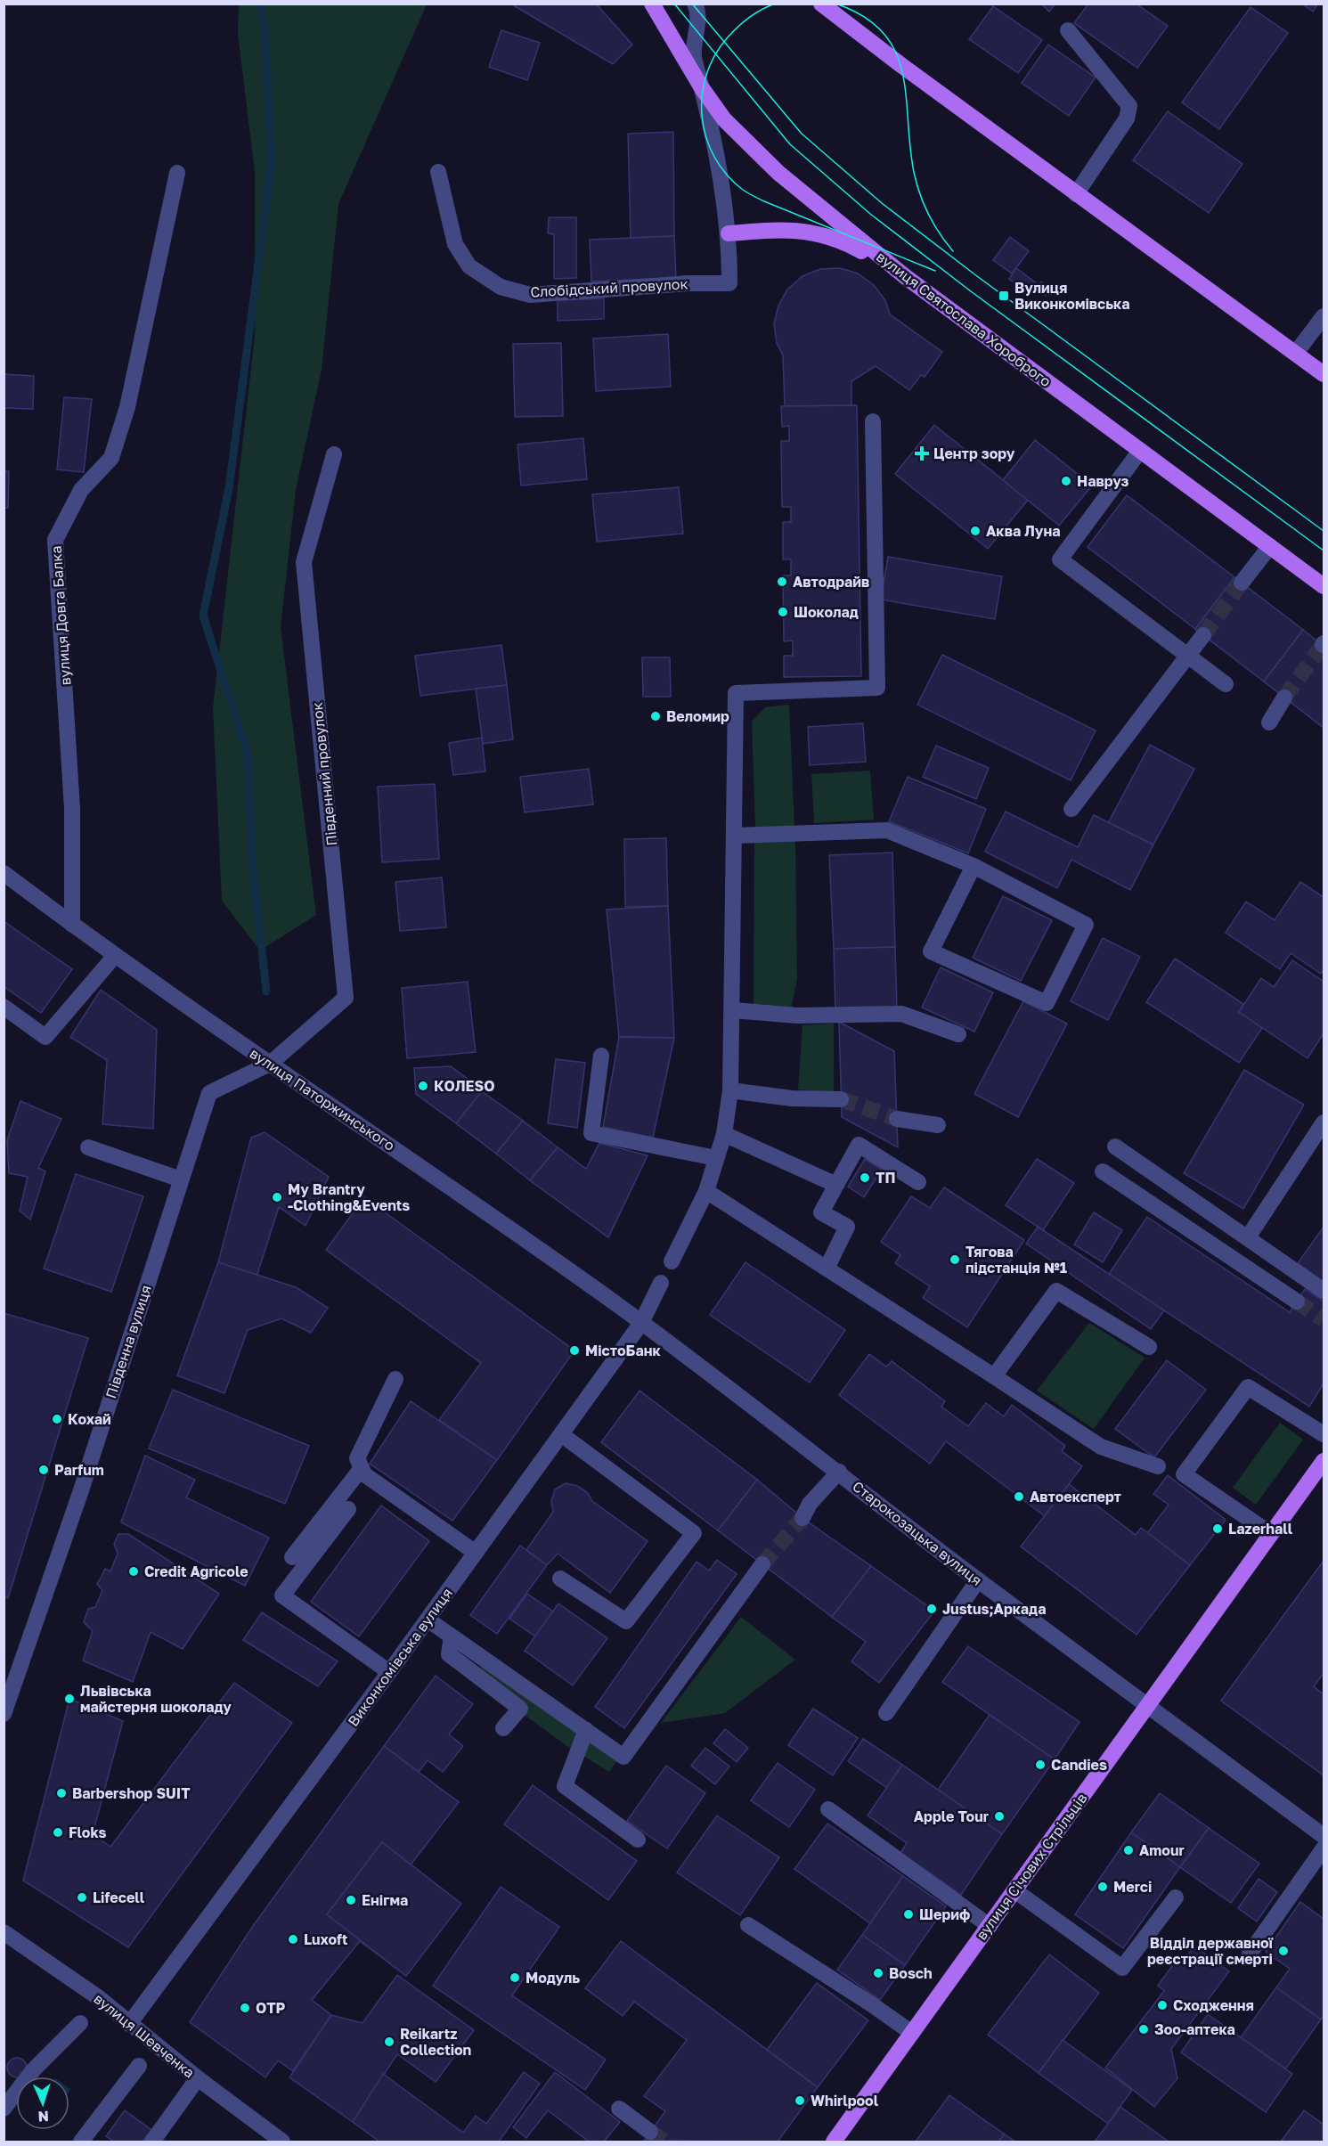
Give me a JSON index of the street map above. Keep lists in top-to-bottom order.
{
  "streets": {
    "main road": ["вулиця Святослава Хороброго", "вулиця Січових Стрільців"],
    "street": [
      "Слобідський провулок",
      "вулиця Довга Балка",
      "Південний провулок",
      "вулиця Паторжинського",
      "Південна вулиця",
      "Старокозацька вулиця",
      "Виконкомівська вулиця",
      "вулиця Шевченка"
    ]
  },
  "crossings": [
    ["вулиця Довга Балка", "вулиця Паторжинського"],
    ["Південний провулок", "вулиця Паторжинського"],
    ["Південний провулок", "Південна вулиця"],
    ["вулиця Паторжинського", "Південна вулиця"],
    ["вулиця Паторжинського", "Старокозацька вулиця"],
    ["вулиця Паторжинського", "Виконкомівська вулиця"],
    ["Старокозацька вулиця", "Виконкомівська вулиця"],
    ["Старокозацька вулиця", "вулиця Січових Стрільців"],
    ["Виконкомівська вулиця", "вулиця Шевченка"]
  ],
  "places": {
    "transit": ["Вулиця Виконкомівська"],
    "health": ["Центр зору"],
    "other": [
      "Навруз",
      "Аква Луна",
      "Автодрайв",
      "Шоколад",
      "Веломир",
      "КОЛЕSO",
      "ТП",
      "My Brantry -Clothing&Events",
      "Тягова підстанція №1",
      "МістоБанк",
      "Кохай",
      "Parfum",
      "Автоексперт",
      "Lazerhall",
      "Credit Agricole",
      "Justus;Аркада",
      "Львівська майстерня шоколаду",
      "Candies",
      "Barbershop SUIT",
      "Apple Tour",
      "Floks",
      "Amour",
      "Merci",
      "Lifecell",
      "Енігма",
      "Шериф",
      "Luxoft",
      "Відділ державної реєстрації смерті",
      "Bosch",
      "Модуль",
      "Сходження",
      "OTP",
      "Зоо-аптека",
      "Reikartz Collection",
      "Whirlpool"
    ]
  },
  "north": "bottom"
}
